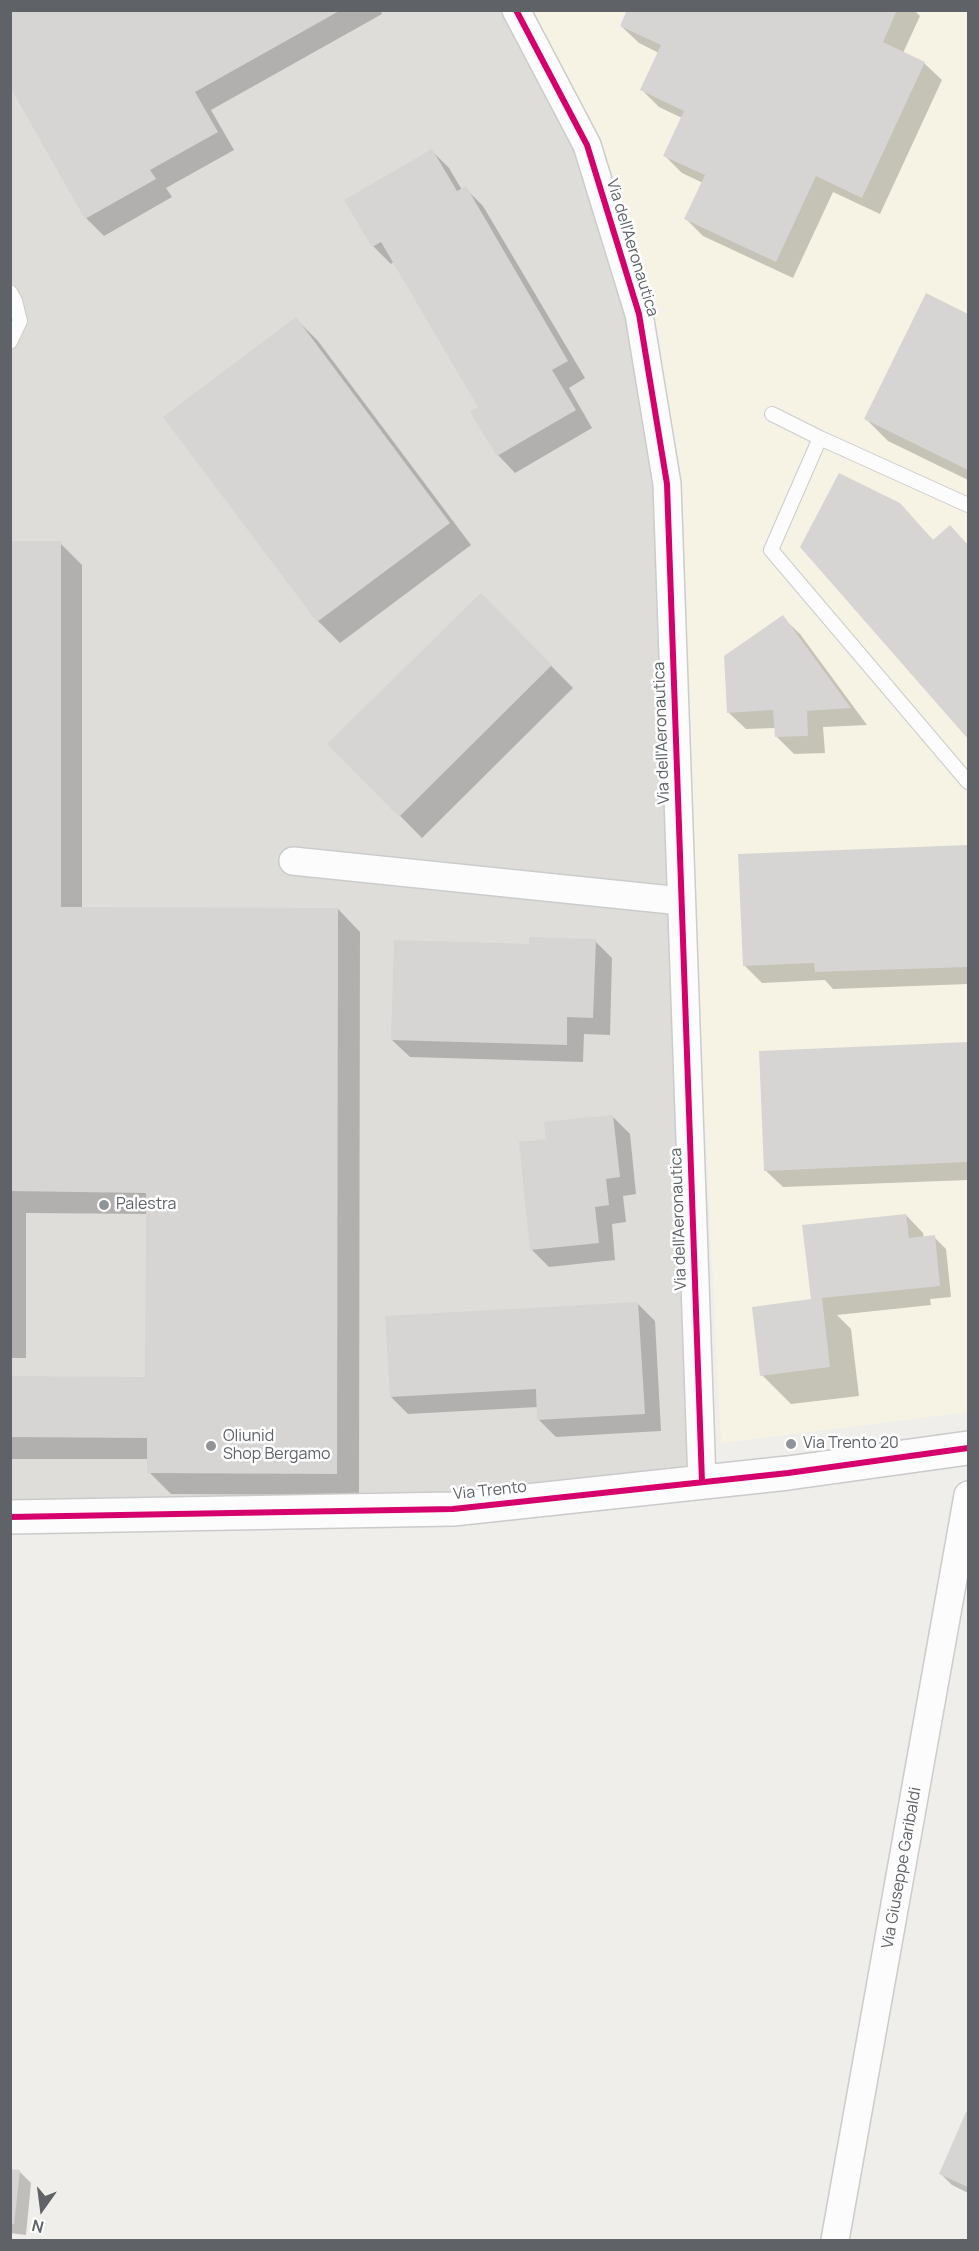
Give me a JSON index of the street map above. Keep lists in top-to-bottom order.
{
  "streets": {
    "street": ["Via dell'Aeronautica", "Via Trento", "Via Giuseppe Garibaldi"]
  },
  "crossings": [
    ["Via dell'Aeronautica", "Via Trento"]
  ],
  "places": ["Palestra", "Via Trento 20", "Oliunid Shop Bergamo"],
  "north": "bottom"
}
